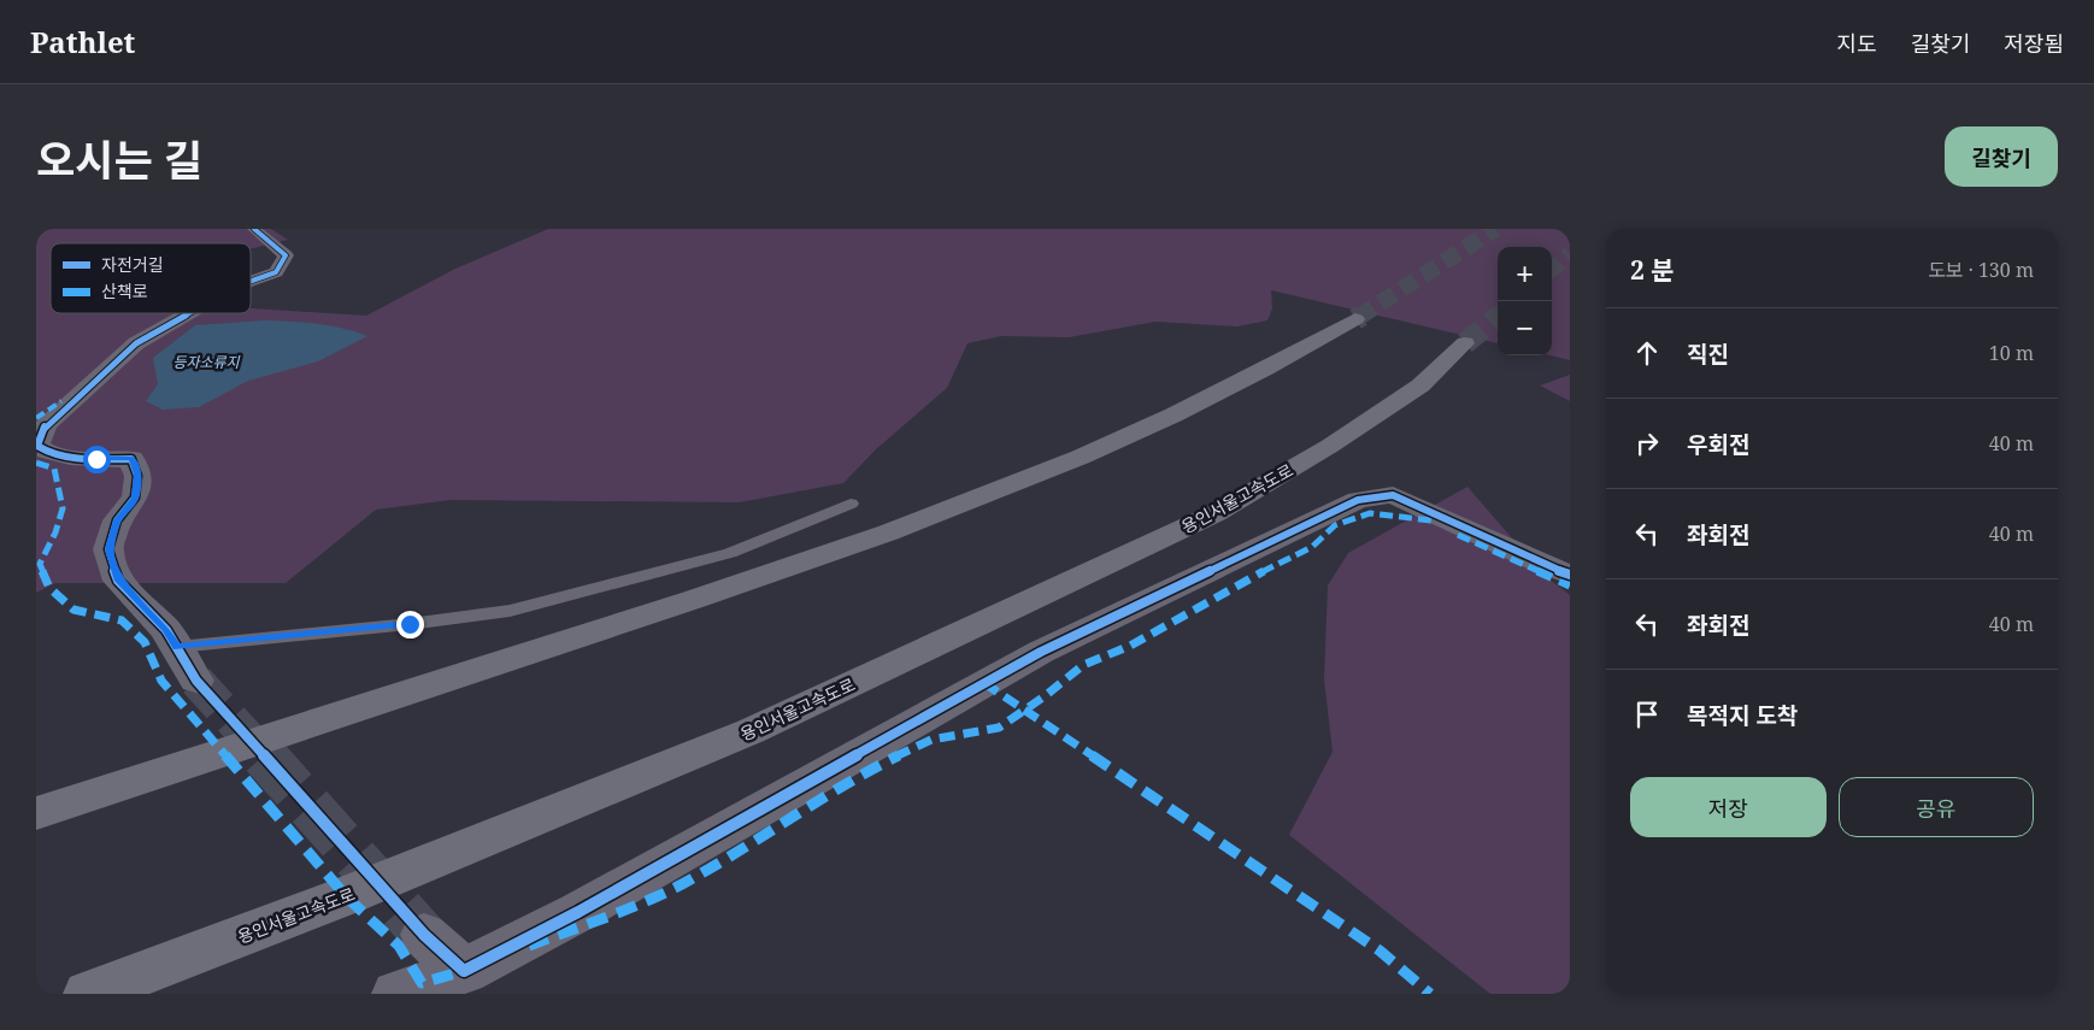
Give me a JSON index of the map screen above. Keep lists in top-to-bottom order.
{
  "streets": {
    "highway": ["용인서울고속도로"]
  },
  "water": ["등자소류지"],
  "legend": ["자전거길", "산책로"],
  "page": {
    "header": "Pathlet",
    "nav": ["지도", "길찾기", "저장됨"],
    "title": "오시는 길",
    "buttons": [
      "길찾기",
      ["저장", "공유"]
    ],
    "heading": ["2 분", "도보 · 130 m"],
    "map_buttons": ["+", "−"],
    "list": [
      ["직진", "10 m"],
      ["우회전", "40 m"],
      ["좌회전", "40 m"],
      ["좌회전", "40 m"],
      "목적지 도착"
    ]
  }
}
